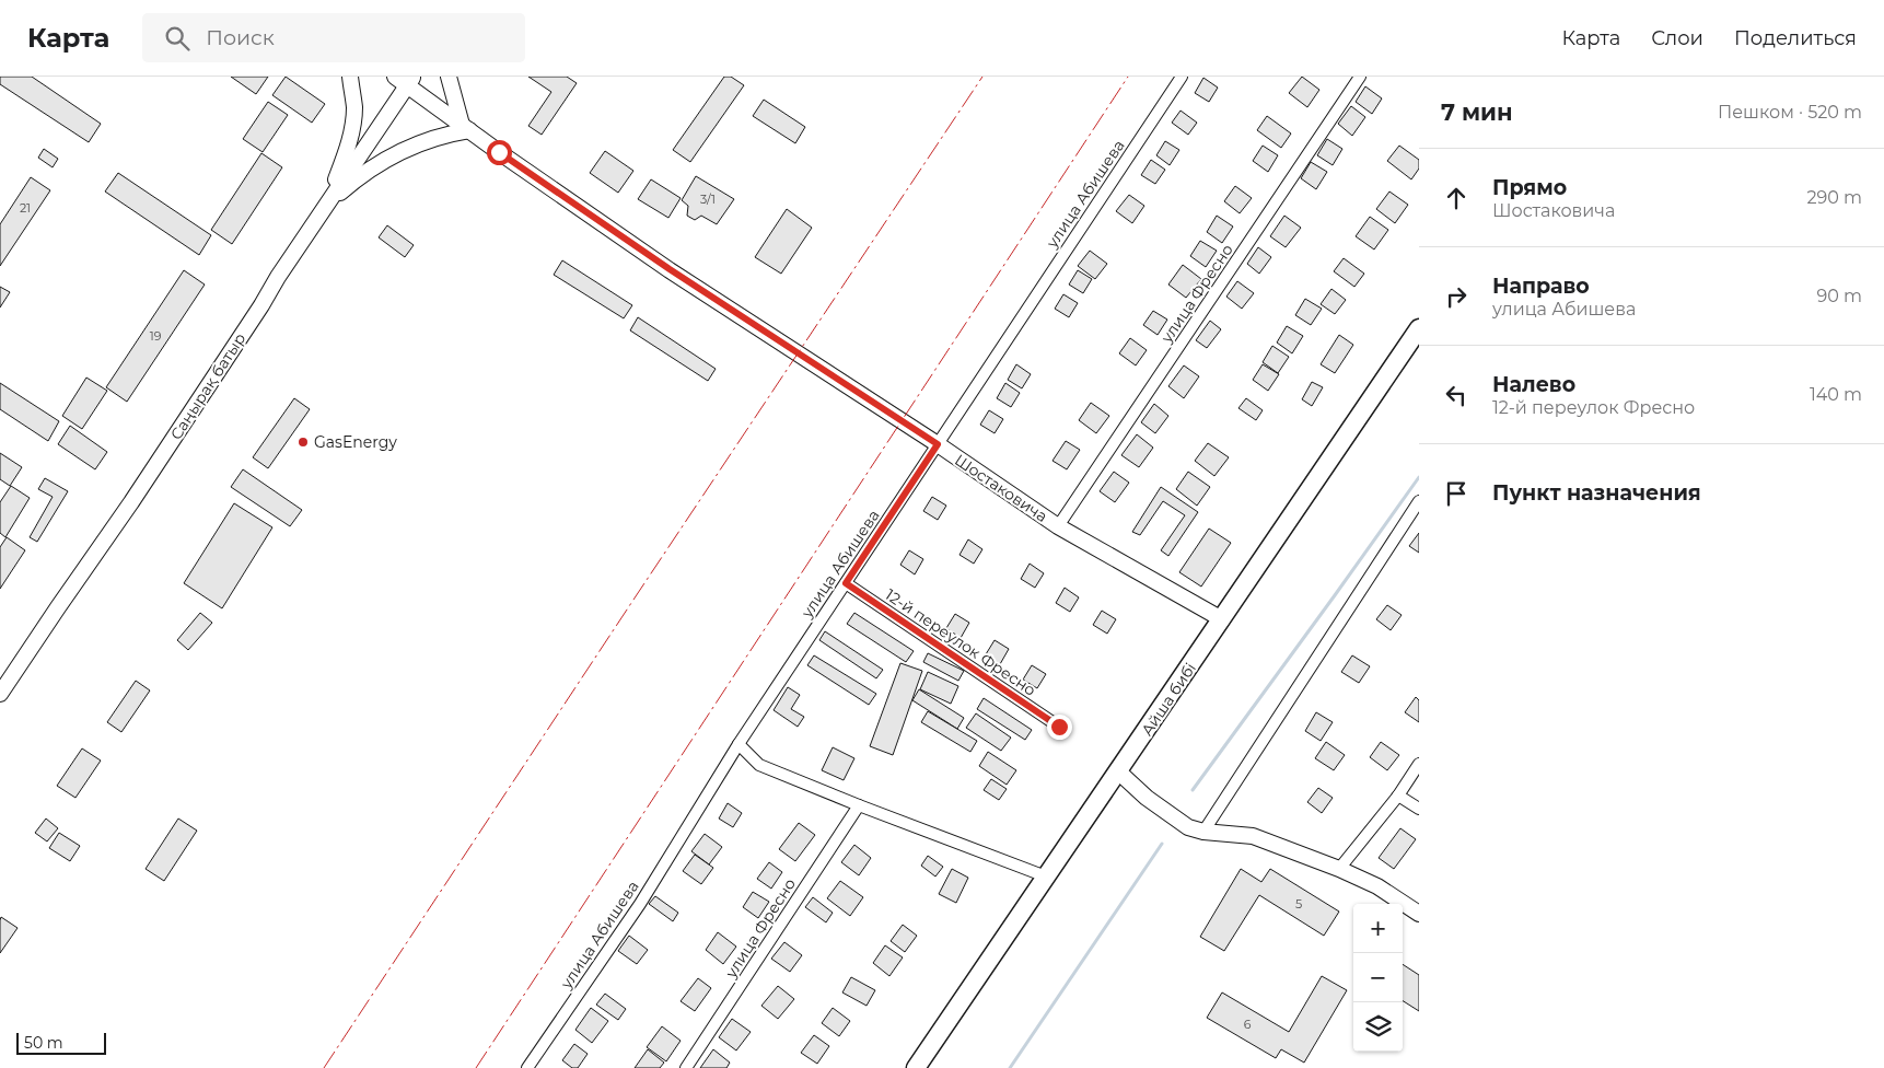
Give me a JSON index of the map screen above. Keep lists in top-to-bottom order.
{
  "streets": {
    "main road": ["Айша бибі"],
    "street": [
      "улица Абишева",
      "улица Фресно",
      "Саңырақ батыр",
      "Шостаковича",
      "12-й переулок Фресно"
    ]
  },
  "crossings": [
    ["улица Абишева", "Шостаковича"],
    ["улица Абишева", "12-й переулок Фресно"],
    ["улица Фресно", "Шостаковича"],
    ["Саңырақ батыр", "Шостаковича"],
    ["Шостаковича", "Айша бибі"]
  ],
  "places": ["GasEnergy"],
  "house_numbers": [
    "3/1",
    "21",
    "19",
    "5",
    "6"
  ],
  "scale_bar": "50 m",
  "page": {
    "header": "Карта",
    "search": "Поиск",
    "nav": ["Карта", "Слои", "Поделиться"],
    "heading": ["7 мин", "Пешком · 520 m"],
    "list": [
      ["Прямо", "Шостаковича", "290 m"],
      ["Направо", "улица Абишева", "90 m"],
      ["Налево", "12-й переулок Фресно", "140 m"],
      "Пункт назначения"
    ],
    "map_buttons": ["+", "−"],
    "scale": "50 m"
  }
}
